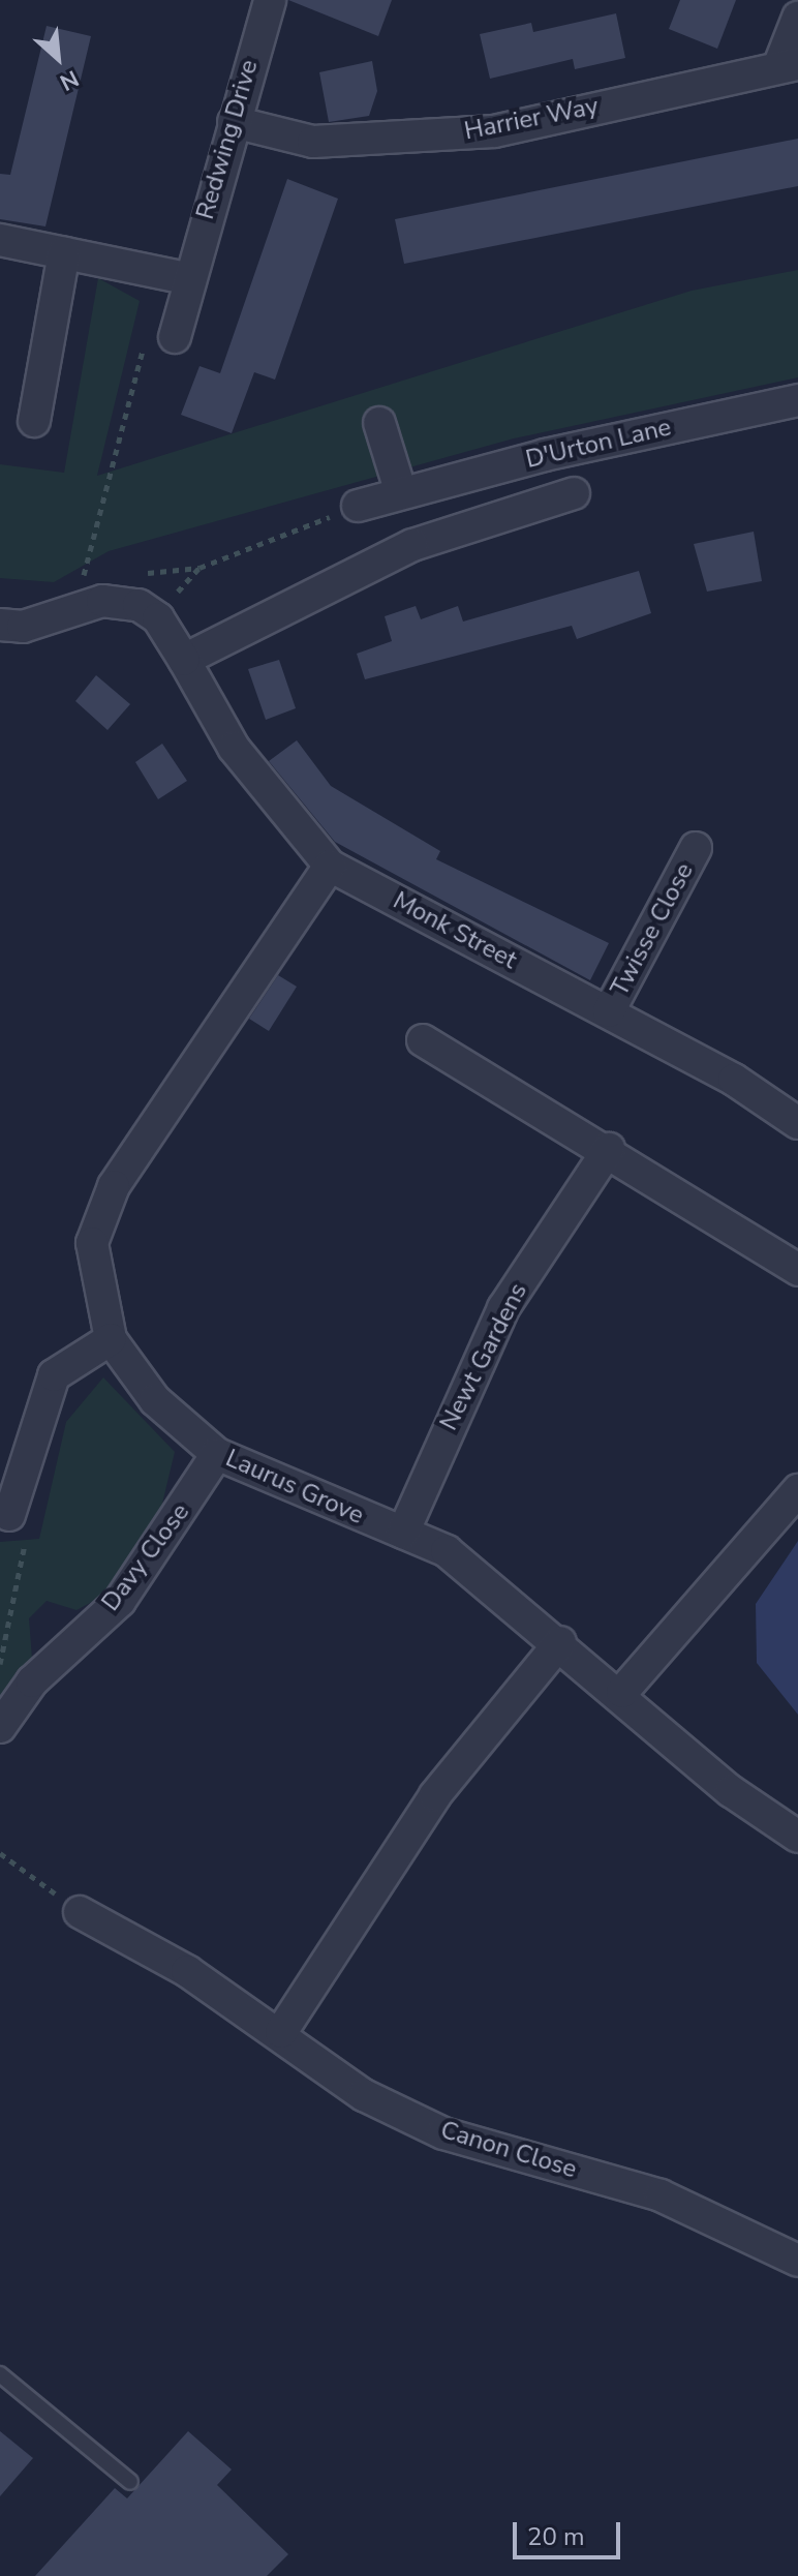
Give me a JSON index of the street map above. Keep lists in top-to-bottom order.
{
  "streets": {
    "street": [
      "Harrier Way",
      "Redwing Drive",
      "D'Urton Lane",
      "Twisse Close",
      "Monk Street",
      "Newt Gardens",
      "Laurus Grove",
      "Davy Close",
      "Canon Close"
    ]
  },
  "crossings": [
    ["Harrier Way", "Redwing Drive"],
    ["Twisse Close", "Monk Street"],
    ["Monk Street", "Laurus Grove"],
    ["Newt Gardens", "Laurus Grove"],
    ["Laurus Grove", "Davy Close"]
  ],
  "scale_bar": "20 m",
  "north": "bottom right"
}
